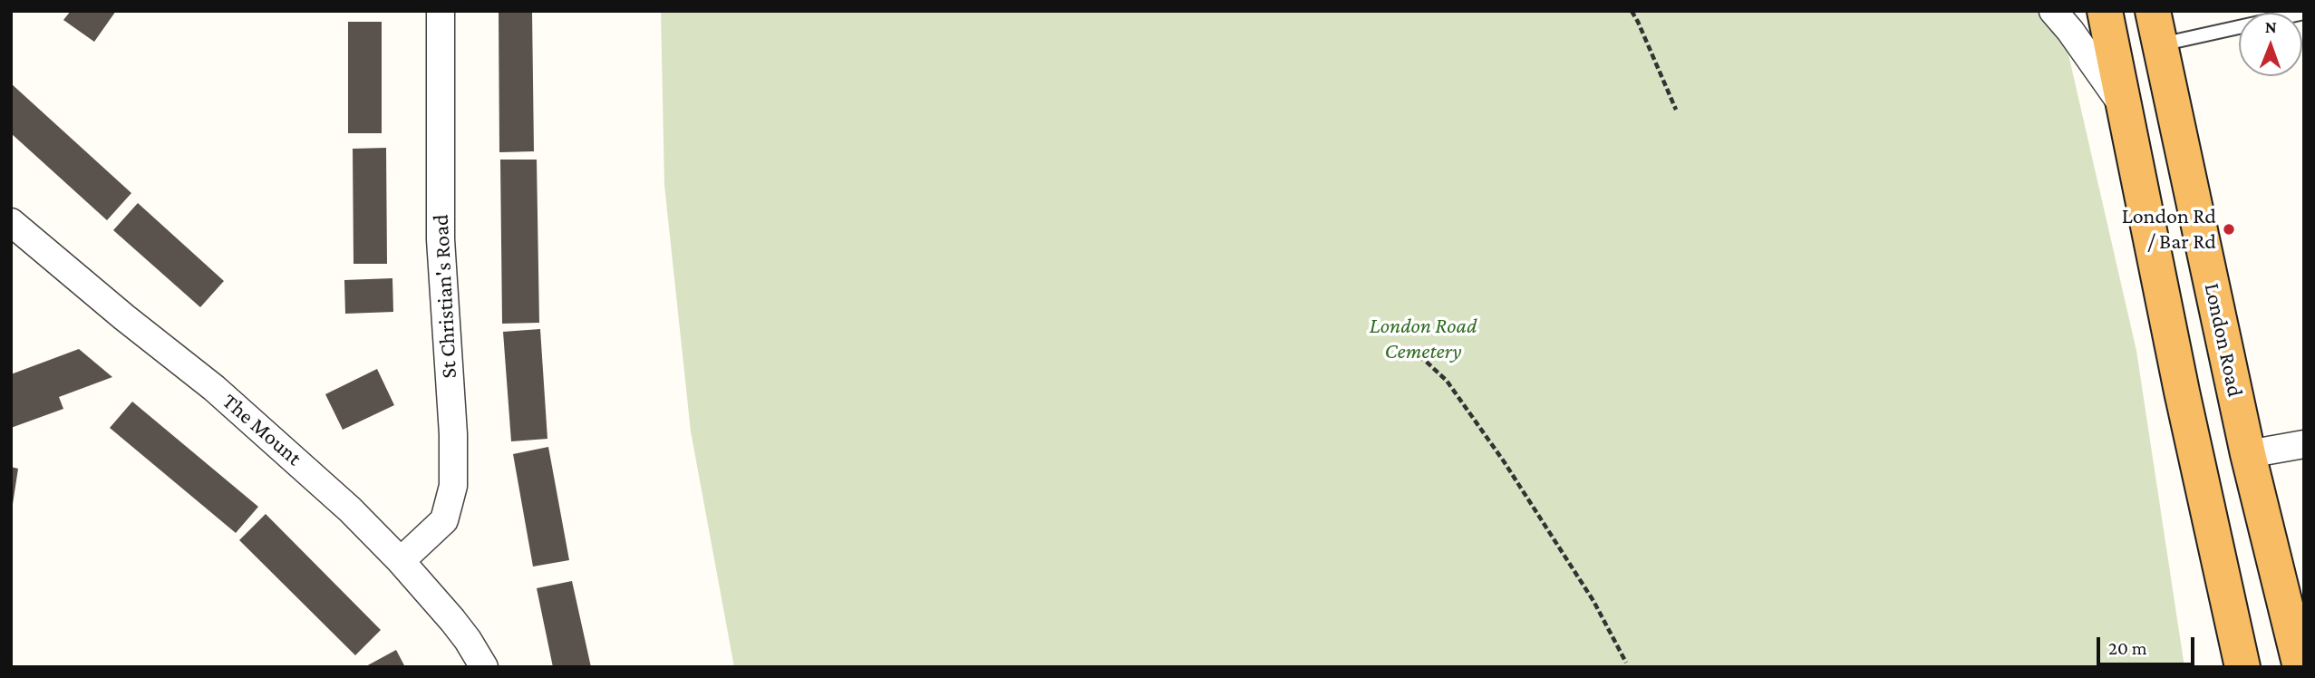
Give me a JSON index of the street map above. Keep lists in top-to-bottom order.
{
  "streets": {
    "highway": ["London Road"],
    "street": ["St Christian's Road", "The Mount"]
  },
  "crossings": [
    ["St Christian's Road", "The Mount"]
  ],
  "parks": ["London Road Cemetery"],
  "places": ["London Rd / Bar Rd"],
  "scale_bar": "20 m",
  "north": "top"
}
